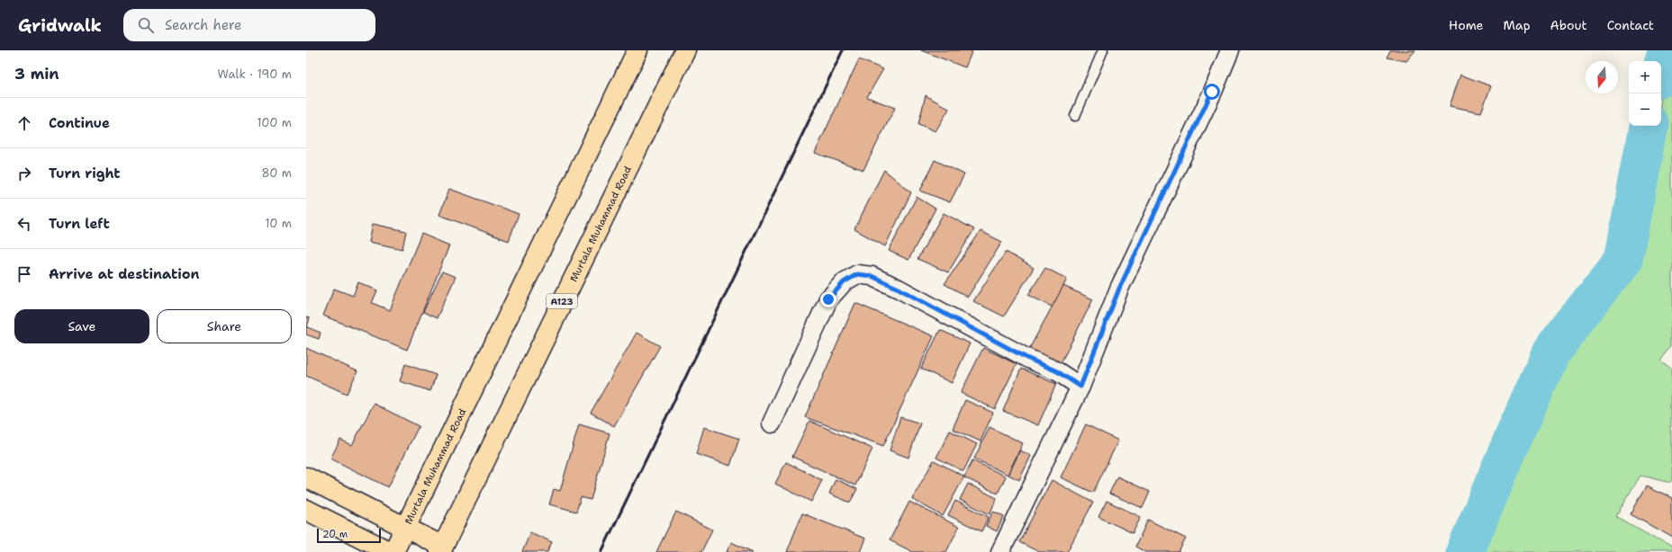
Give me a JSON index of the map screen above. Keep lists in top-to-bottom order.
{
  "streets": {
    "main road": ["Murtala Muhammad Road", "A123"]
  },
  "scale_bar": "20 m",
  "north": "bottom",
  "page": {
    "header": "Gridwalk",
    "search": "Search here",
    "nav": [
      "Home",
      "Map",
      "About",
      "Contact"
    ],
    "heading": ["3 min", "Walk · 190 m"],
    "map_buttons": ["+", "−"],
    "list": [
      ["Continue", "100 m"],
      ["Turn right", "80 m"],
      ["Turn left", "10 m"],
      "Arrive at destination"
    ],
    "buttons": ["Save", "Share"],
    "scale": "20 m"
  }
}
